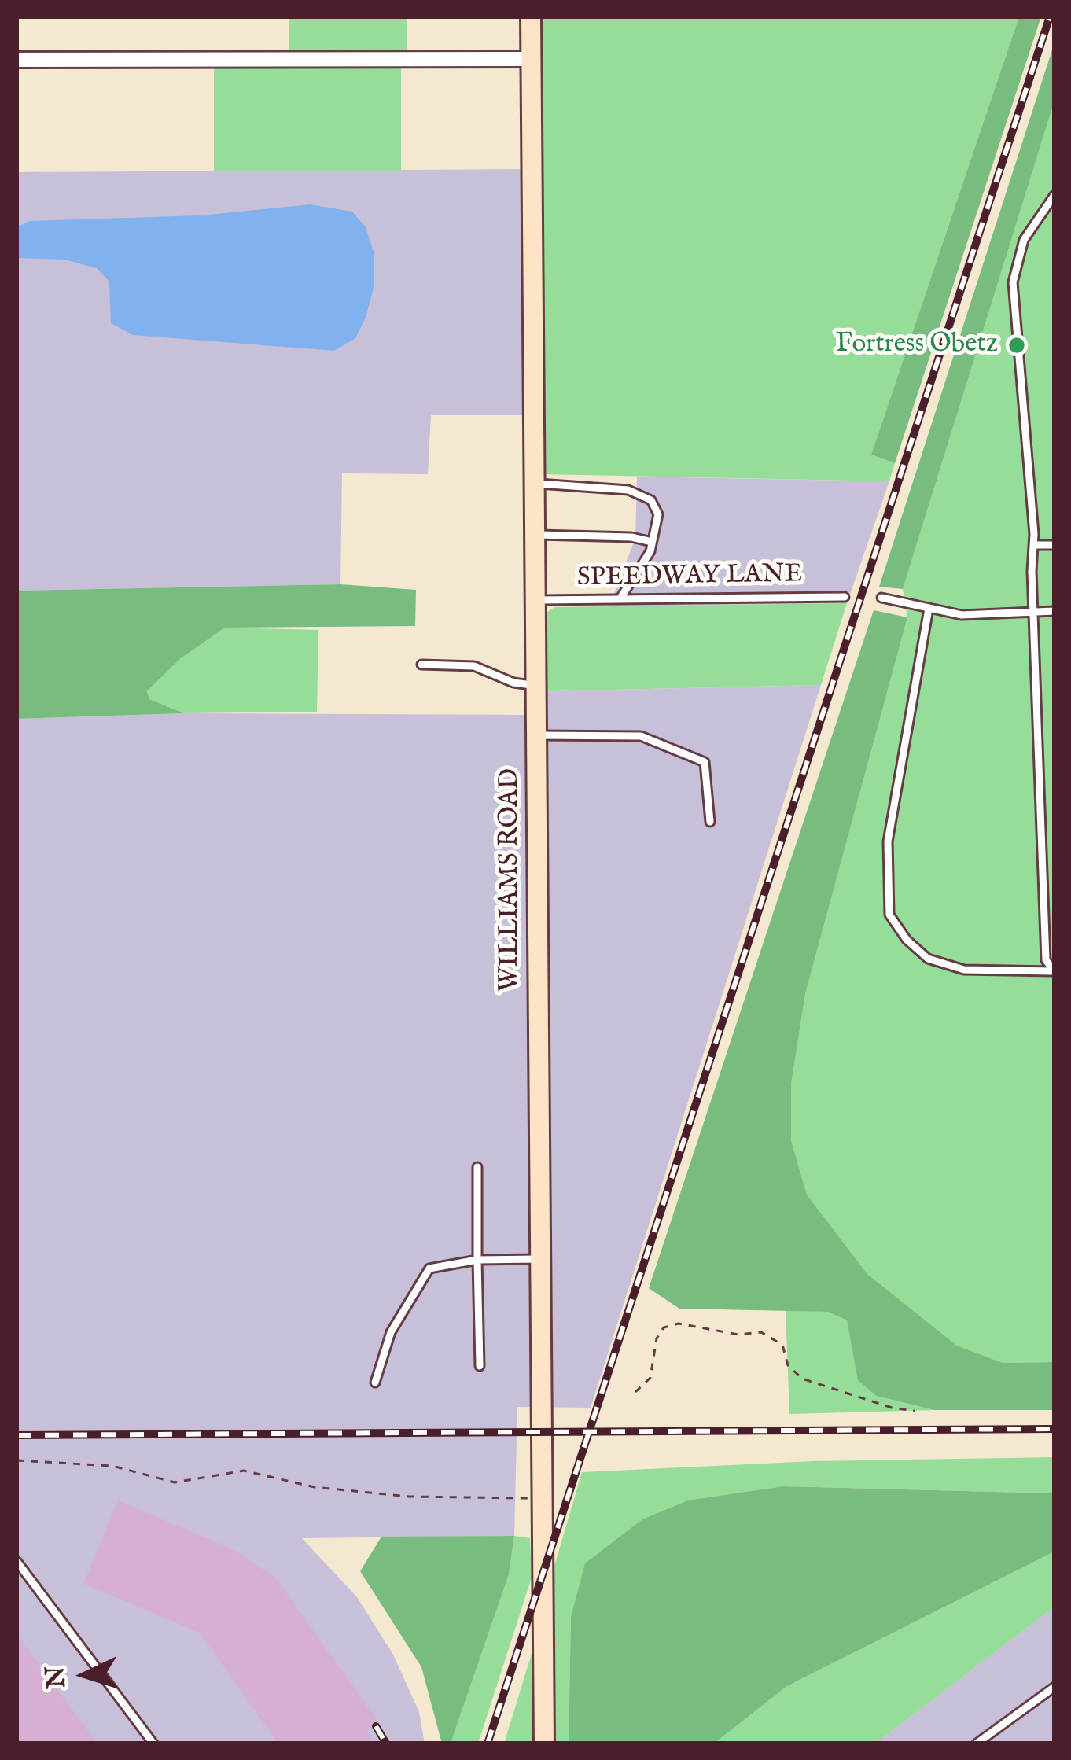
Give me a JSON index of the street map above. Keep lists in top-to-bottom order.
{
  "streets": {
    "main road": ["WILLIAMS ROAD"],
    "lane": ["SPEEDWAY LANE"]
  },
  "crossings": [
    ["SPEEDWAY LANE", "WILLIAMS ROAD"]
  ],
  "places": ["Fortress Obetz"],
  "north": "left"
}
